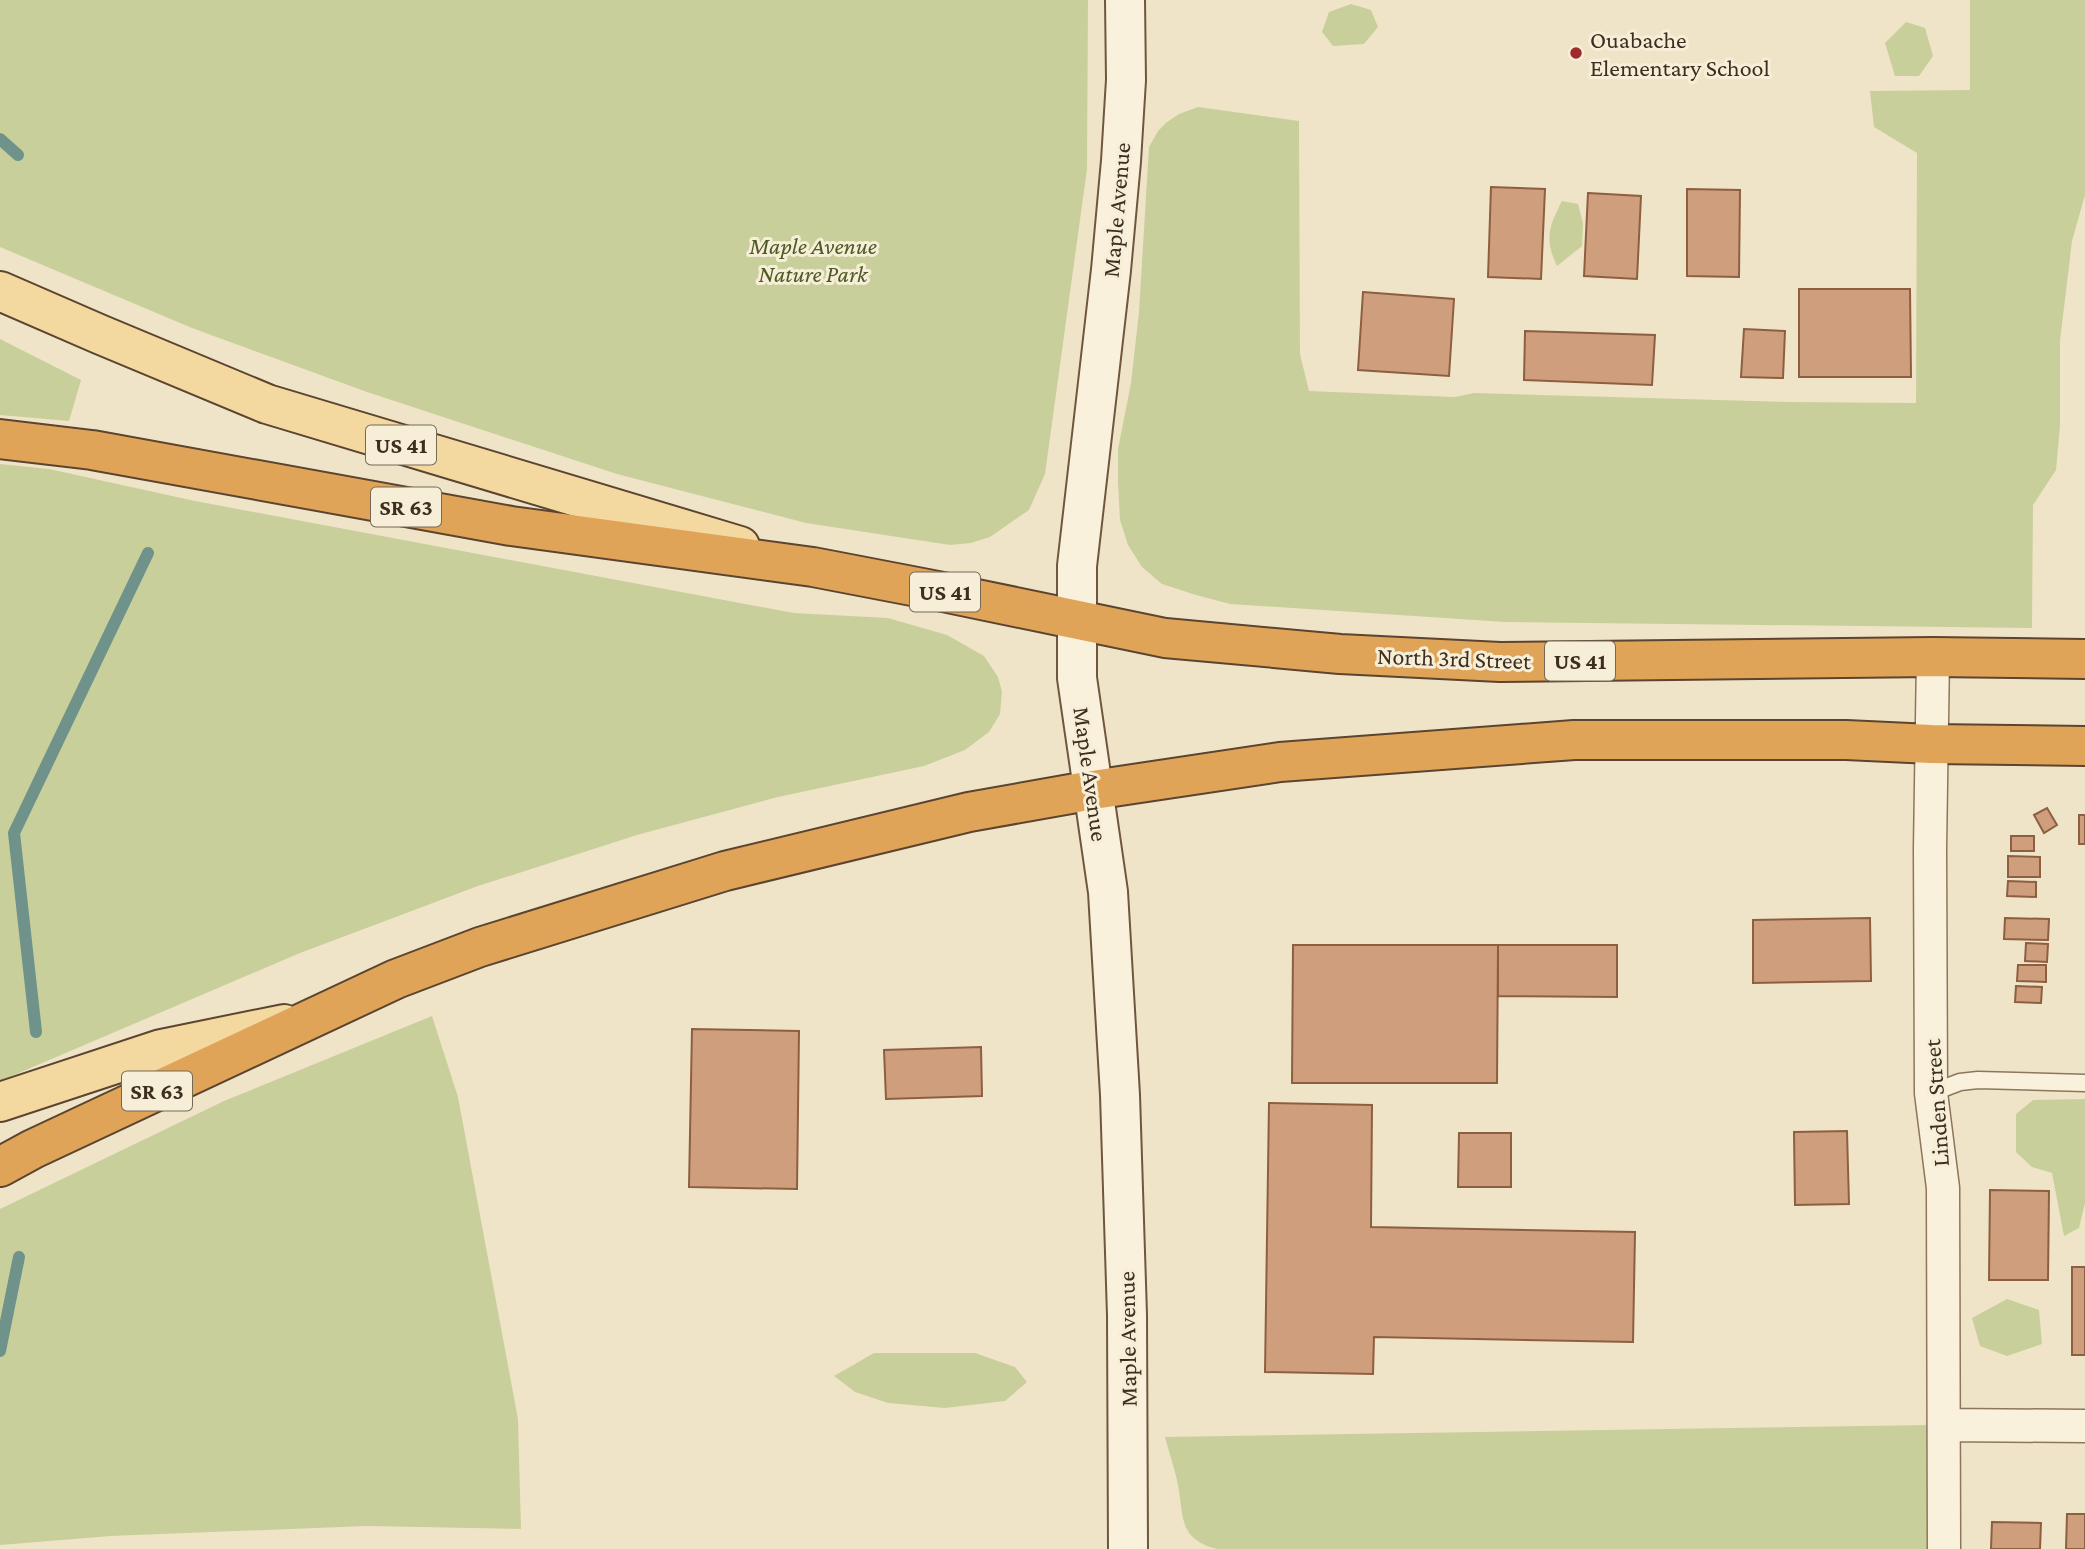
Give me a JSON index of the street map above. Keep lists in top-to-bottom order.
{
  "streets": {
    "highway": ["US 41", "SR 63", "North 3rd Street"],
    "main road": ["Maple Avenue"],
    "street": ["Linden Street"]
  },
  "crossings": [
    ["Maple Avenue", "US 41"],
    ["Maple Avenue", "North 3rd Street"],
    ["US 41", "SR 63"],
    ["US 41", "North 3rd Street"],
    ["North 3rd Street", "Linden Street"]
  ],
  "parks": ["Maple Avenue Nature Park"],
  "places": ["Ouabache Elementary School"]
}
